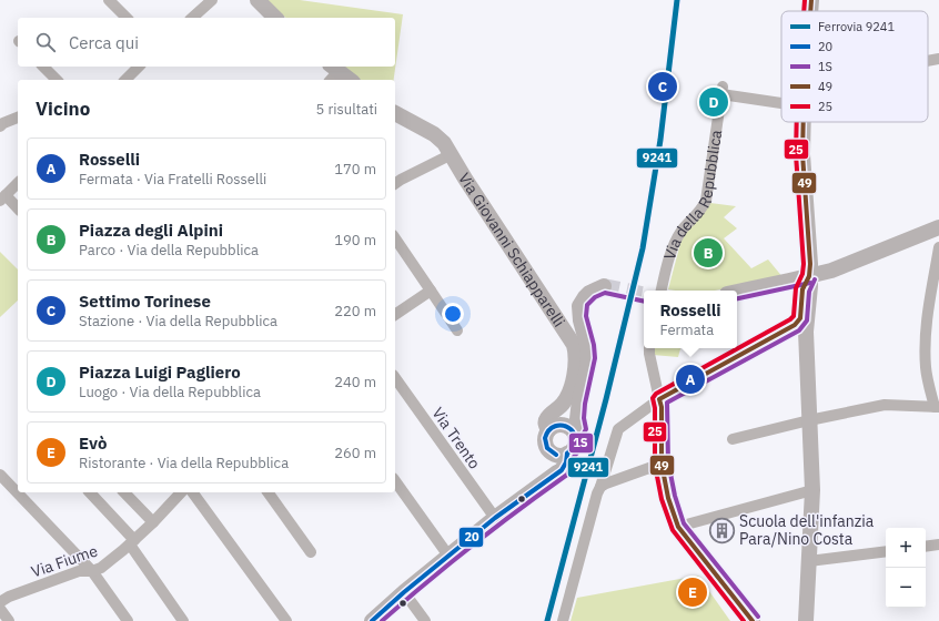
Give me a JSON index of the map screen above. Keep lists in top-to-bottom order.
{
  "streets": {
    "street": [
      "Via della Repubblica",
      "Via Giovanni Schiapparelli",
      "Via Trento",
      "Via Fiume"
    ]
  },
  "places": {
    "building": ["Scuola dell'infanzia Para/Nino Costa"]
  },
  "lines": [
    "rail line 9241",
    "transit line 49",
    "transit line 25",
    "transit line 1S",
    "transit line 20"
  ],
  "legend": [
    "Ferrovia 9241",
    "20",
    "1S",
    "49",
    "25"
  ],
  "page": {
    "search": "Cerca qui",
    "pins": [
      "C",
      "D",
      "B",
      "A",
      "E"
    ],
    "heading": ["Vicino", "5 risultati"],
    "list": [
      {
        "mark": "A",
        "name": "Rosselli",
        "note": "Fermata · Via Fratelli Rosselli",
        "value": "170 m"
      },
      {
        "mark": "B",
        "name": "Piazza degli Alpini",
        "note": "Parco · Via della Repubblica",
        "value": "190 m"
      },
      {
        "mark": "C",
        "name": "Settimo Torinese",
        "note": "Stazione · Via della Repubblica",
        "value": "220 m"
      },
      {
        "mark": "D",
        "name": "Piazza Luigi Pagliero",
        "note": "Luogo · Via della Repubblica",
        "value": "240 m"
      },
      {
        "mark": "E",
        "name": "Evò",
        "note": "Ristorante · Via della Repubblica",
        "value": "260 m"
      }
    ],
    "popup": ["Rosselli", "Fermata"],
    "map_buttons": ["+", "−"]
  }
}
